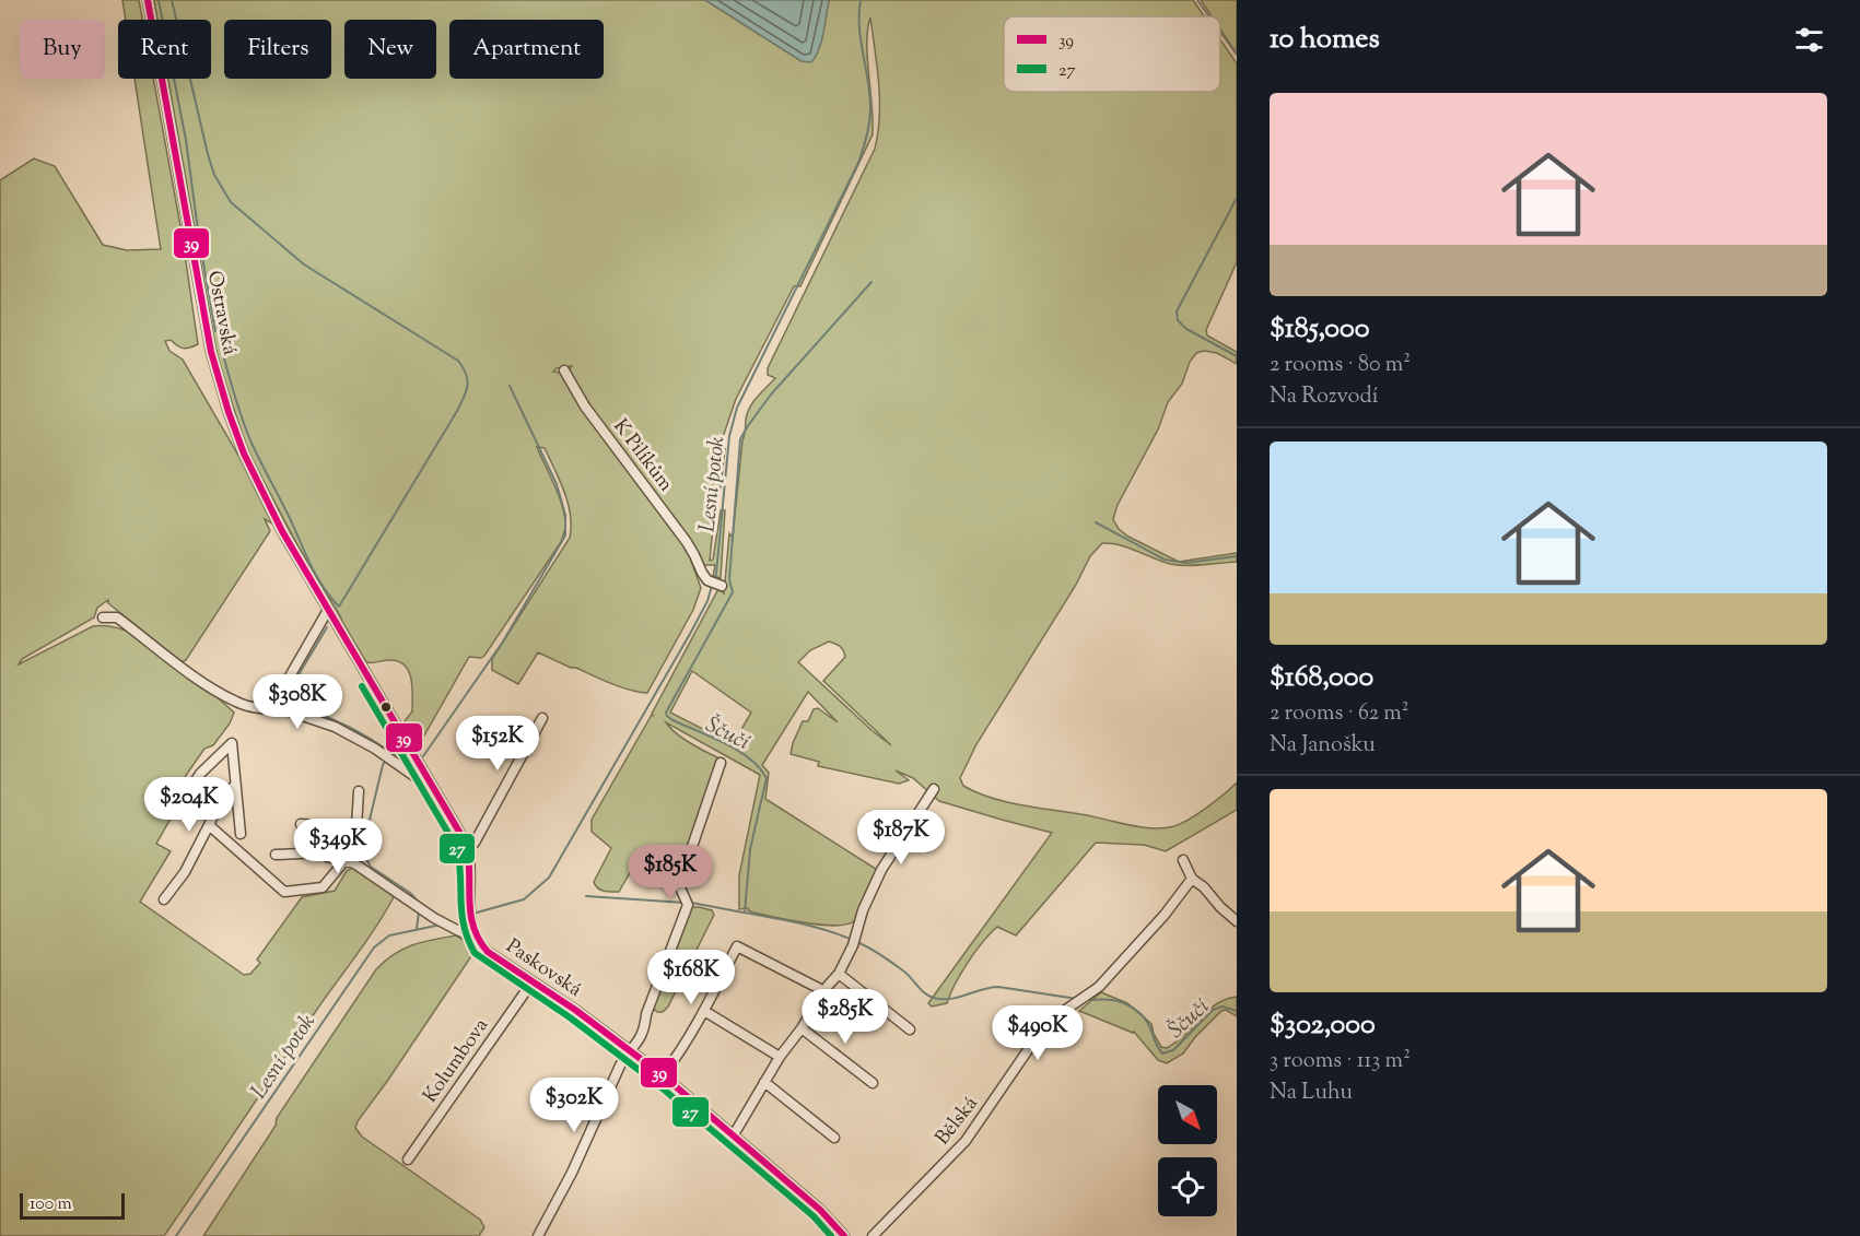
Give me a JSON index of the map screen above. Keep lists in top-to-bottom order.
{
  "streets": {
    "street": [
      "Ostravská",
      "K Pilíkům",
      "Paskovská",
      "Kolumbova",
      "Bělská"
    ]
  },
  "crossings": [
    ["Ostravská", "Paskovská"],
    ["Paskovská", "Kolumbova"]
  ],
  "water": ["Lesní potok", "Ščučí"],
  "lines": ["transit line 39", "transit line 27"],
  "legend": ["39", "27"],
  "scale_bar": "100 m",
  "north": "bottom right",
  "page": {
    "heading": "10 homes",
    "chip": [
      "Buy",
      "Rent",
      "Filters",
      "New",
      "Apartment"
    ],
    "list": [
      {
        "name": "$185,000",
        "note": "2 rooms · 80 m² · Na Rozvodí"
      },
      {
        "name": "$168,000",
        "note": "2 rooms · 62 m² · Na Janošku"
      },
      {
        "name": "$302,000",
        "note": "3 rooms · 113 m² · Na Luhu"
      }
    ],
    "price": [
      "$308K",
      "$152K",
      "$204K",
      "$187K",
      "$349K",
      "$185K",
      "$168K",
      "$285K",
      "$490K",
      "$302K"
    ],
    "scale": "100 m"
  }
}
